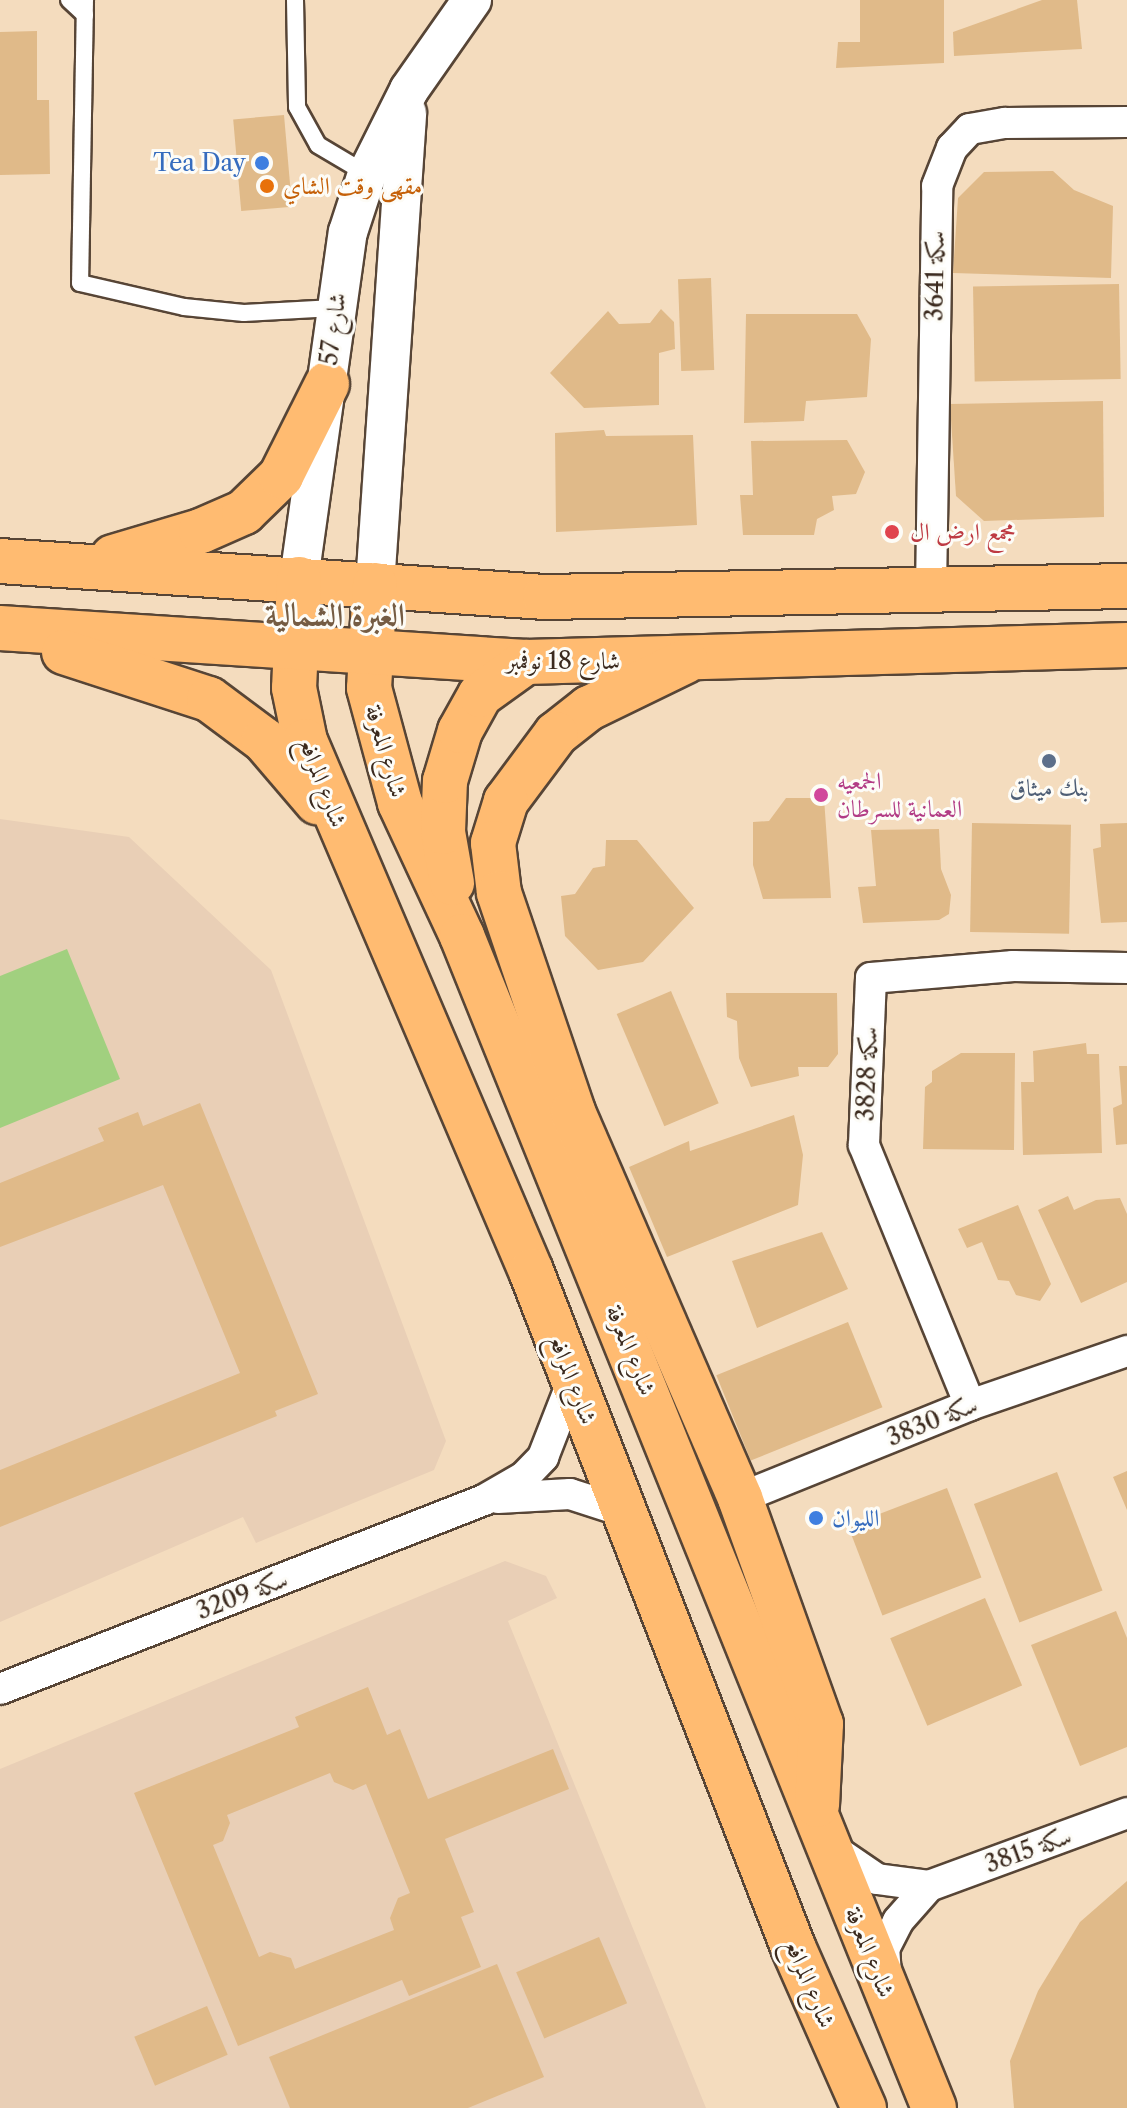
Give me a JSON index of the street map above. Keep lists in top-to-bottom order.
{
  "streets": {
    "main road": ["شارع 18 نوفمبر", "شارع المعرفة", "شارع المرافع"],
    "street": [
      "سكة 3641",
      "شارع 57",
      "سكة 3828",
      "سكة 3830",
      "سكة 3209",
      "سكة 3815"
    ]
  },
  "crossings": [
    ["شارع 18 نوفمبر", "شارع المعرفة"],
    ["شارع 18 نوفمبر", "شارع المرافع"],
    ["شارع المعرفة", "سكة 3815"],
    ["شارع المرافع", "سكة 3209"],
    ["سكة 3828", "سكة 3830"]
  ],
  "districts": ["الغبرة الشمالية"],
  "places": [
    "Tea Day",
    "مقهى وقت الشاي",
    "مجمع ارض ال",
    "بنك ميثاق",
    "الجمعيه العمانية للسرطان",
    "الليوان"
  ]
}
